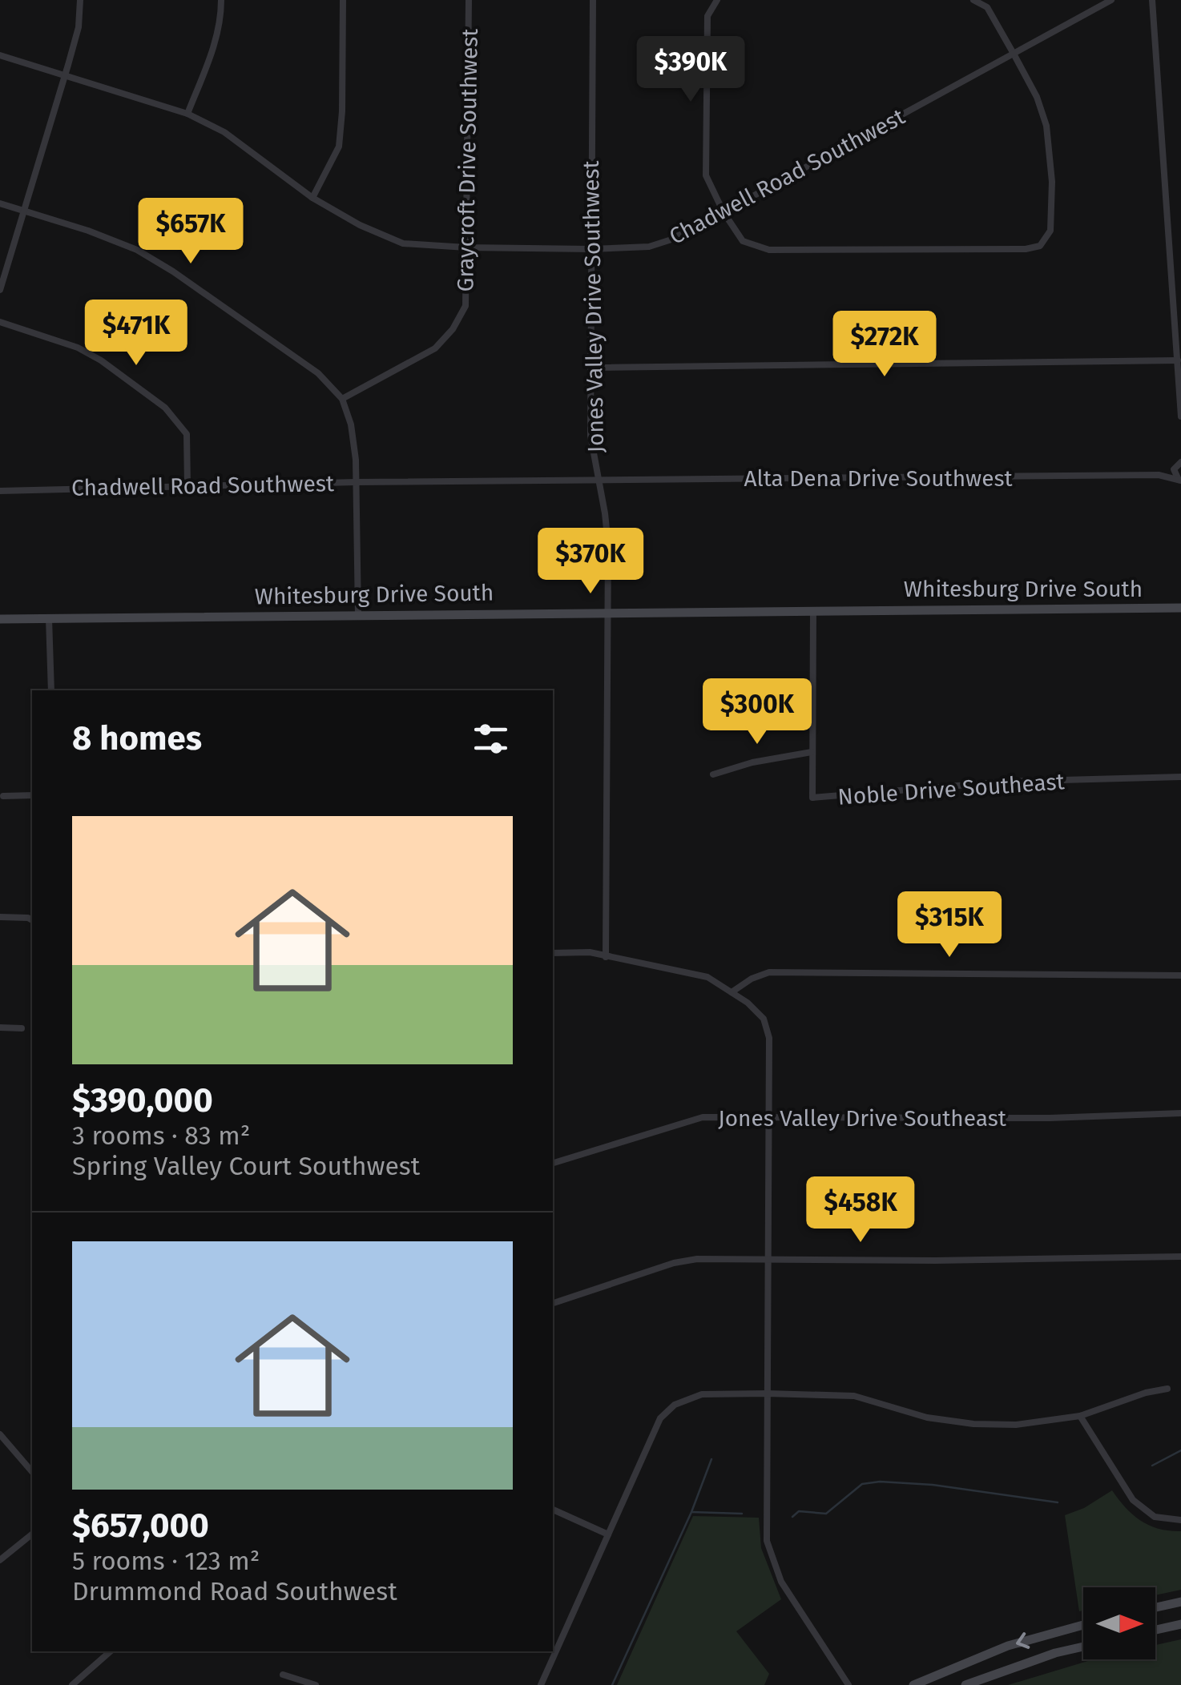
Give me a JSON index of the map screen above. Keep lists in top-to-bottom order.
{
  "streets": {
    "main road": ["Whitesburg Drive South"],
    "street": [
      "Graycroft Drive Southwest",
      "Chadwell Road Southwest",
      "Jones Valley Drive Southwest",
      "Alta Dena Drive Southwest",
      "Noble Drive Southeast",
      "Jones Valley Drive Southeast"
    ]
  },
  "crossings": [
    ["Graycroft Drive Southwest", "Chadwell Road Southwest"],
    ["Chadwell Road Southwest", "Jones Valley Drive Southwest"],
    ["Chadwell Road Southwest", "Alta Dena Drive Southwest"],
    ["Jones Valley Drive Southwest", "Alta Dena Drive Southwest"],
    ["Jones Valley Drive Southwest", "Whitesburg Drive South"],
    ["Whitesburg Drive South", "Noble Drive Southeast"]
  ],
  "north": "right",
  "page": {
    "price": [
      "$390K",
      "$657K",
      "$471K",
      "$272K",
      "$370K",
      "$300K",
      "$315K",
      "$458K"
    ],
    "heading": "8 homes",
    "list": [
      {
        "name": "$390,000",
        "note": "3 rooms · 83 m² · Spring Valley Court Southwest"
      },
      {
        "name": "$657,000",
        "note": "5 rooms · 123 m² · Drummond Road Southwest"
      }
    ]
  }
}
